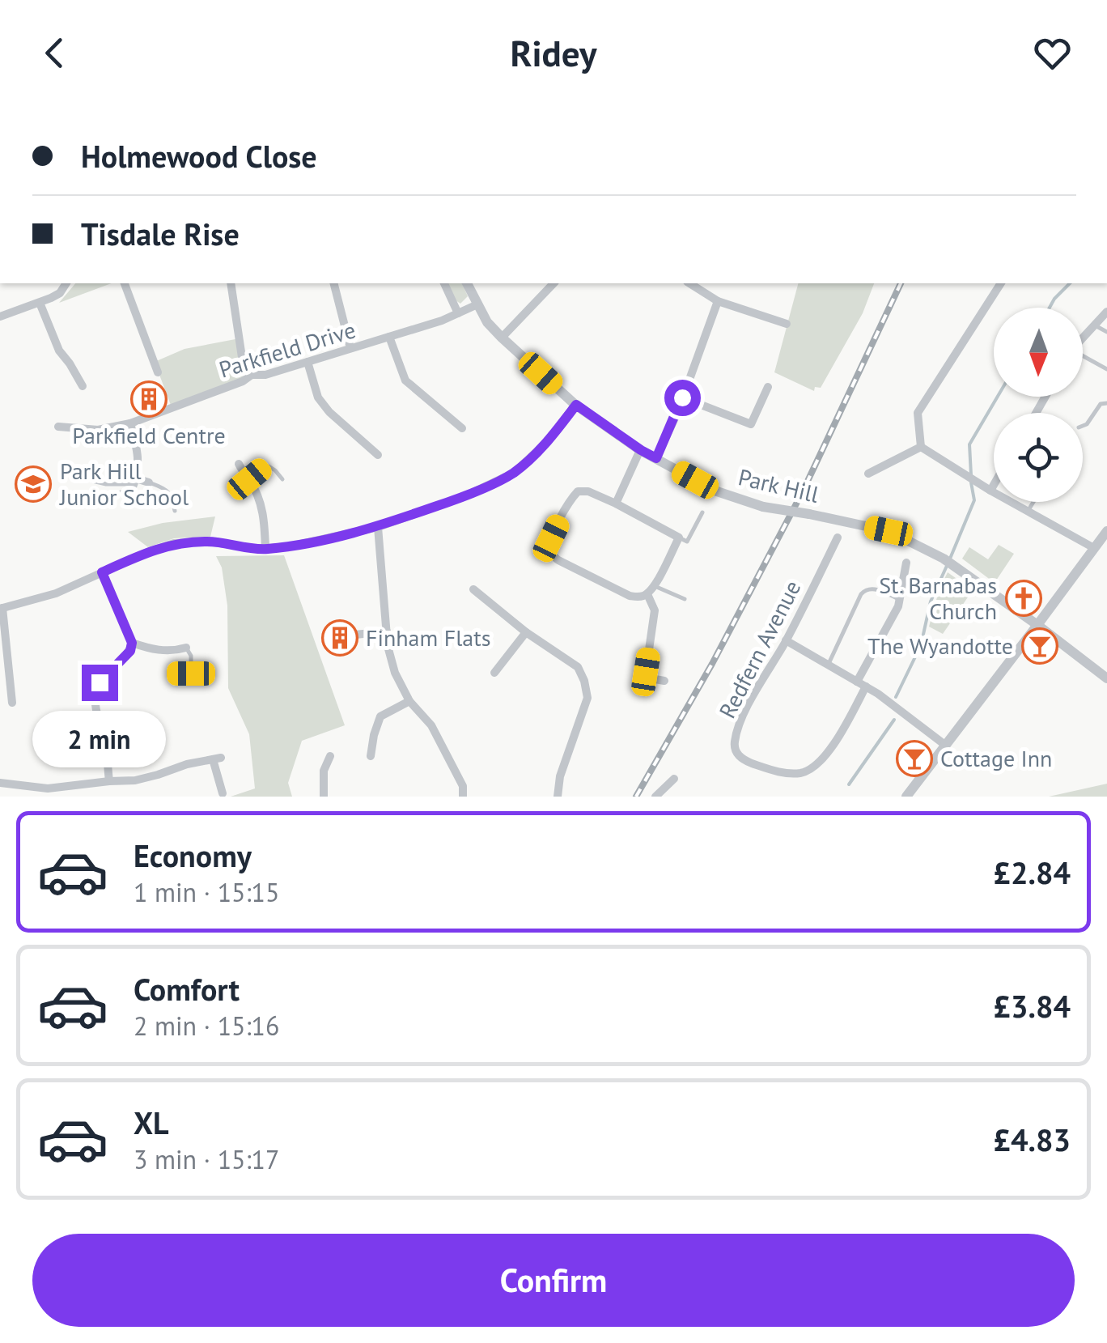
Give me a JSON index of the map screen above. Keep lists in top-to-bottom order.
{
  "streets": {
    "street": ["Parkfield Drive", "Park Hill", "Redfern Avenue"]
  },
  "crossings": [
    ["Parkfield Drive", "Park Hill"]
  ],
  "places": {
    "building": ["Parkfield Centre", "Finham Flats"],
    "school or university": ["Park Hill Junior School"],
    "church": ["St. Barnabas Church"],
    "bar": ["The Wyandotte", "Cottage Inn"]
  },
  "north": "bottom",
  "page": {
    "header": "Ridey",
    "banner": ["Holmewood Close", "Tisdale Rise"],
    "bubble": "2 min",
    "list": [
      {
        "name": "Economy",
        "note": "1 min · 15:15",
        "value": "£2.84"
      },
      {
        "name": "Comfort",
        "note": "2 min · 15:16",
        "value": "£3.84"
      },
      {
        "name": "XL",
        "note": "3 min · 15:17",
        "value": "£4.83"
      }
    ],
    "buttons": "Confirm"
  }
}
